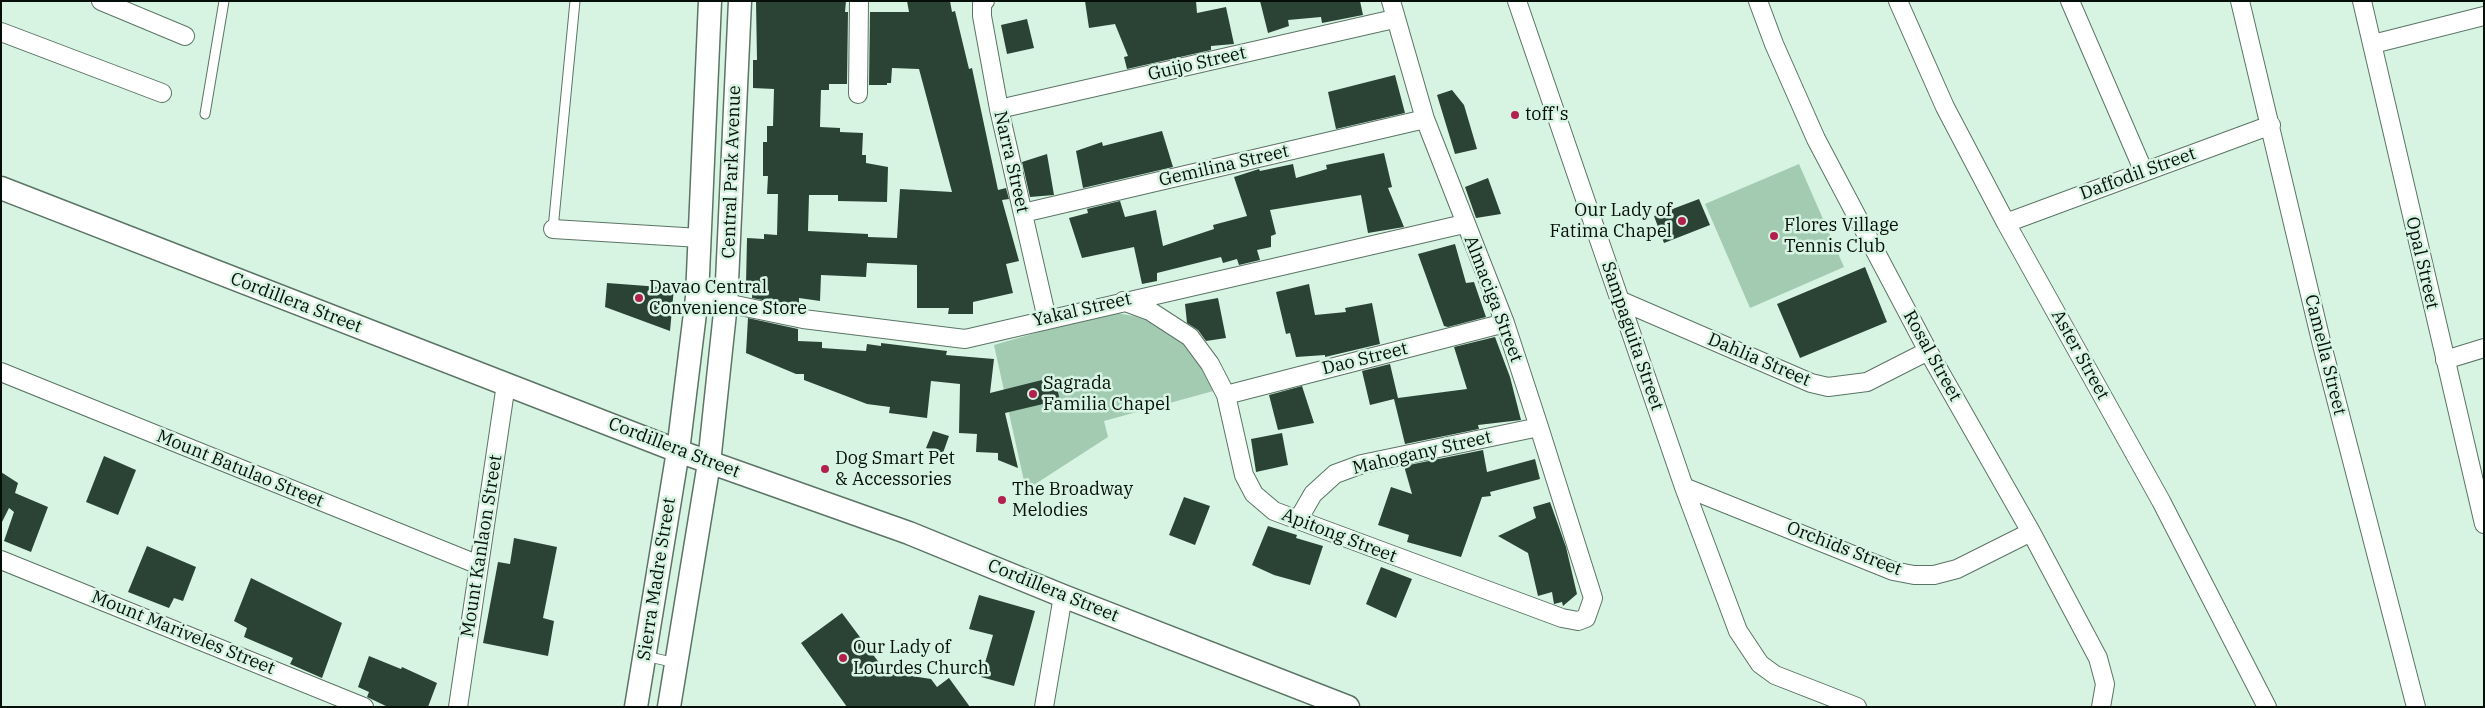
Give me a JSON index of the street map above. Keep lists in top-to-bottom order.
{
  "streets": {
    "street": [
      "Guijo Street",
      "Narra Street",
      "Gemilina Street",
      "Central Park Avenue",
      "Daffodil Street",
      "Opal Street",
      "Almaciga Street",
      "Cordillera Street",
      "Yakal Street",
      "Sampaguita Street",
      "Aster Street",
      "Camella Street",
      "Rosal Street",
      "Dao Street",
      "Dahlia Street",
      "Mahogany Street",
      "Mount Batulao Street",
      "Apitong Street",
      "Mount Kanlaon Street",
      "Orchids Street",
      "Sierra Madre Street",
      "Mount Mariveles Street"
    ]
  },
  "crossings": [
    ["Guijo Street", "Narra Street"],
    ["Guijo Street", "Almaciga Street"],
    ["Narra Street", "Gemilina Street"],
    ["Narra Street", "Yakal Street"],
    ["Gemilina Street", "Almaciga Street"],
    ["Central Park Avenue", "Cordillera Street"],
    ["Central Park Avenue", "Yakal Street"],
    ["Central Park Avenue", "Sierra Madre Street"],
    ["Daffodil Street", "Aster Street"],
    ["Daffodil Street", "Camella Street"],
    ["Almaciga Street", "Yakal Street"],
    ["Almaciga Street", "Dao Street"],
    ["Almaciga Street", "Mahogany Street"],
    ["Almaciga Street", "Apitong Street"],
    ["Cordillera Street", "Mount Kanlaon Street"],
    ["Cordillera Street", "Sierra Madre Street"],
    ["Yakal Street", "Apitong Street"],
    ["Sampaguita Street", "Dahlia Street"],
    ["Sampaguita Street", "Orchids Street"],
    ["Rosal Street", "Dahlia Street"],
    ["Rosal Street", "Orchids Street"],
    ["Dao Street", "Apitong Street"],
    ["Mahogany Street", "Apitong Street"],
    ["Mount Batulao Street", "Mount Kanlaon Street"]
  ],
  "places": [
    "toff's",
    "Our Lady of Fatima Chapel",
    "Flores Village Tennis Club",
    "Davao Central Convenience Store",
    "Sagrada Familia Chapel",
    "Dog Smart Pet & Accessories",
    "The Broadway Melodies",
    "Our Lady of Lourdes Church"
  ]
}
